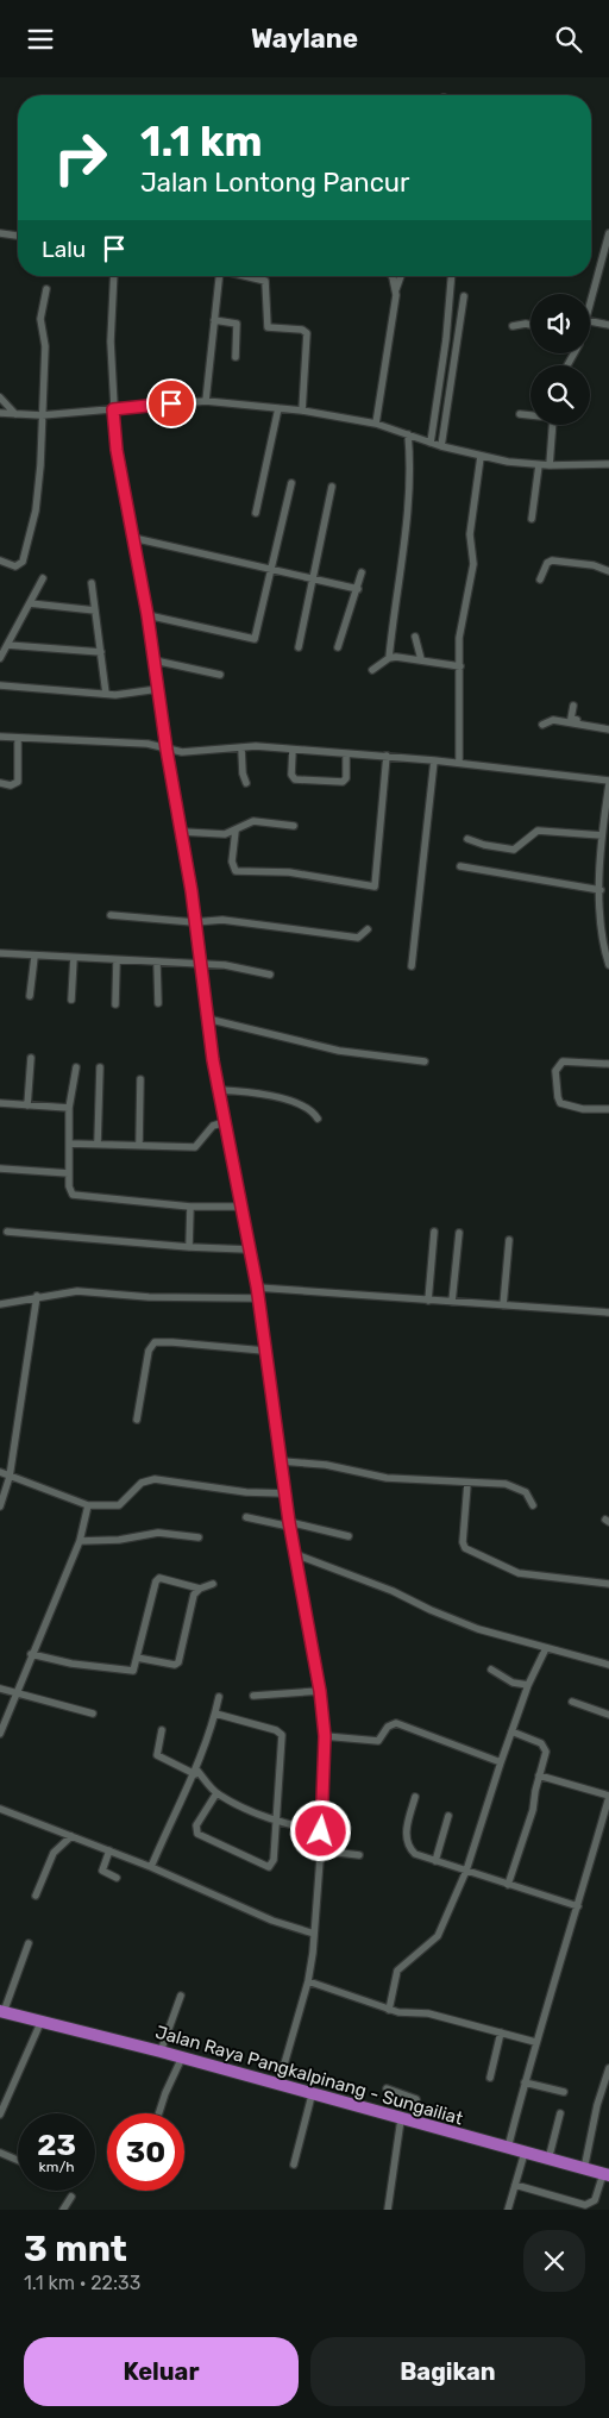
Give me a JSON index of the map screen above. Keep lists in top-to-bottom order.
{
  "streets": {
    "highway": ["Jalan Raya Pangkalpinang - Sungailiat"]
  },
  "page": {
    "header": "Waylane",
    "turn": ["1.1 km", "Jalan Lontong Pancur"],
    "then": "Lalu",
    "speed": "23 km/h",
    "limit": "30",
    "heading": ["3 mnt", "1.1 km · 22:33"],
    "buttons": ["Keluar", "Bagikan"]
  }
}
